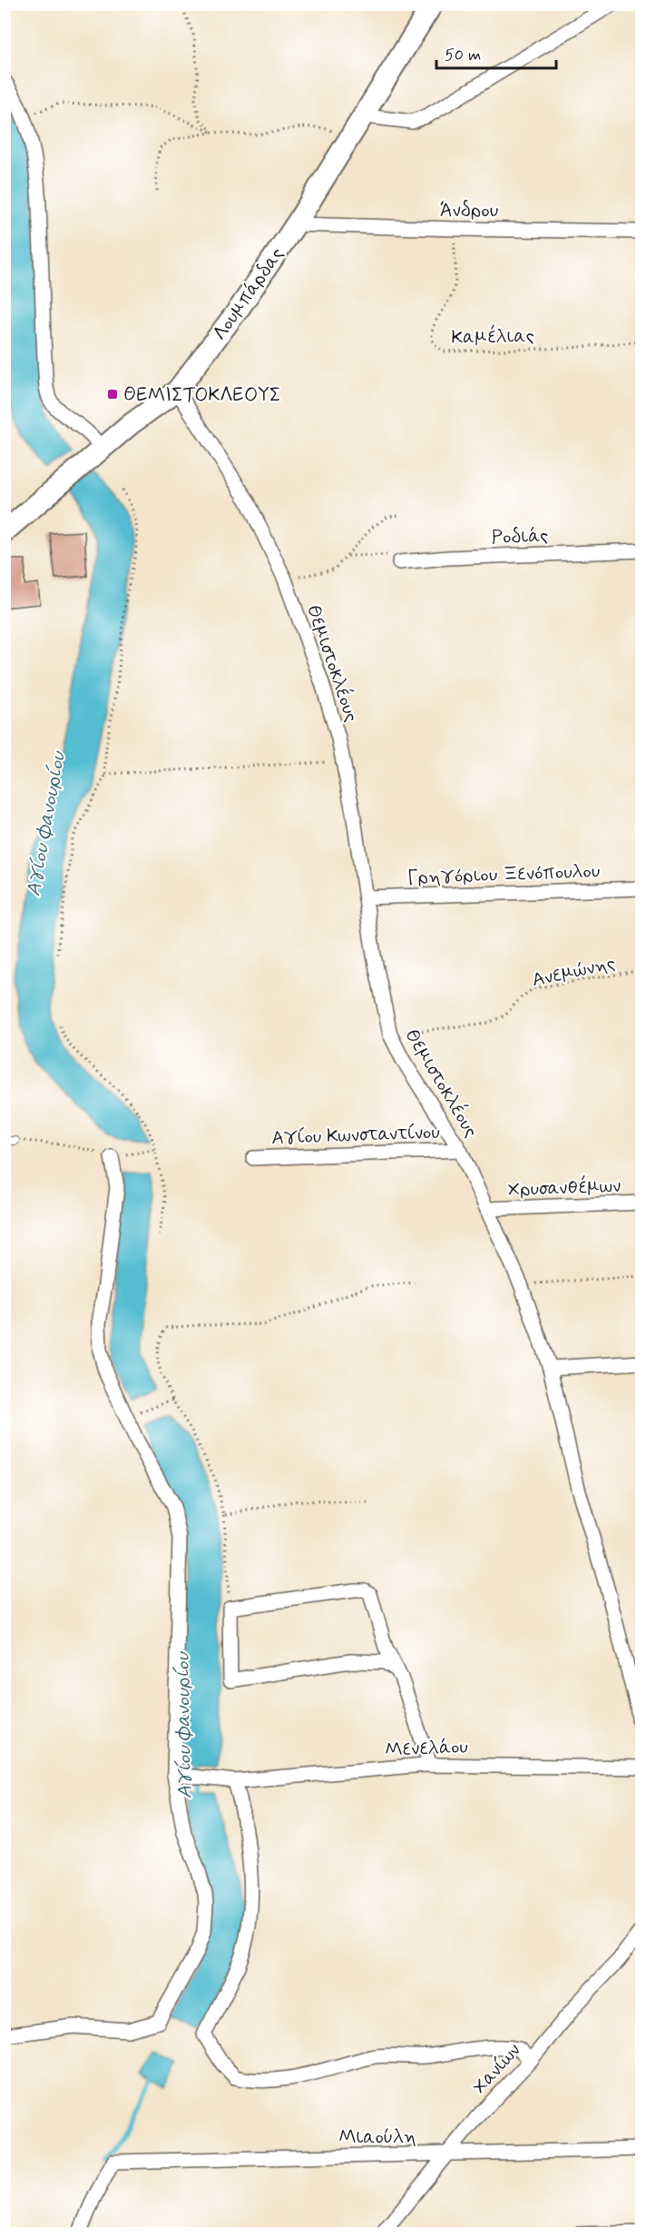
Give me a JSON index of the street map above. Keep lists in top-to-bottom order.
{
  "streets": {
    "main road": ["Λουμπάρδας"],
    "street": [
      "Άνδρου",
      "Ροδιάς",
      "Θεμιστοκλέους",
      "Γρηγόριου Ξενόπουλου",
      "Αγίου Κωνσταντίνου",
      "Χρυσανθέμων",
      "Μενελάου",
      "Χανίων",
      "Μιαούλη"
    ],
    "path": ["Καμέλιας", "Ανεμώνης"]
  },
  "crossings": [
    ["Άνδρου", "Λουμπάρδας"],
    ["Άνδρου", "Καμέλιας"],
    ["Λουμπάρδας", "Θεμιστοκλέους"],
    ["Θεμιστοκλέους", "Γρηγόριου Ξενόπουλου"],
    ["Θεμιστοκλέους", "Ανεμώνης"],
    ["Θεμιστοκλέους", "Αγίου Κωνσταντίνου"],
    ["Θεμιστοκλέους", "Χρυσανθέμων"],
    ["Χανίων", "Μιαούλη"]
  ],
  "water": ["Αγίου Φανουρίου"],
  "places": {
    "transit": ["ΘΕΜΙΣΤΟΚΛΕΟΥΣ"]
  },
  "scale_bar": "50 m"
}
